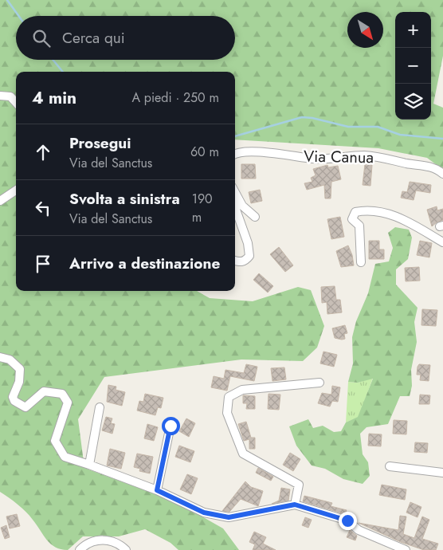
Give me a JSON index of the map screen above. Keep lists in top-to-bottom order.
{
  "streets": {
    "street": ["Via Canua"]
  },
  "north": "bottom right",
  "page": {
    "map_buttons": ["+", "−"],
    "search": "Cerca qui",
    "heading": ["4 min", "A piedi · 250 m"],
    "list": [
      ["Prosegui", "Via del Sanctus", "60 m"],
      ["Svolta a sinistra", "Via del Sanctus", "190 m"],
      "Arrivo a destinazione"
    ]
  }
}
